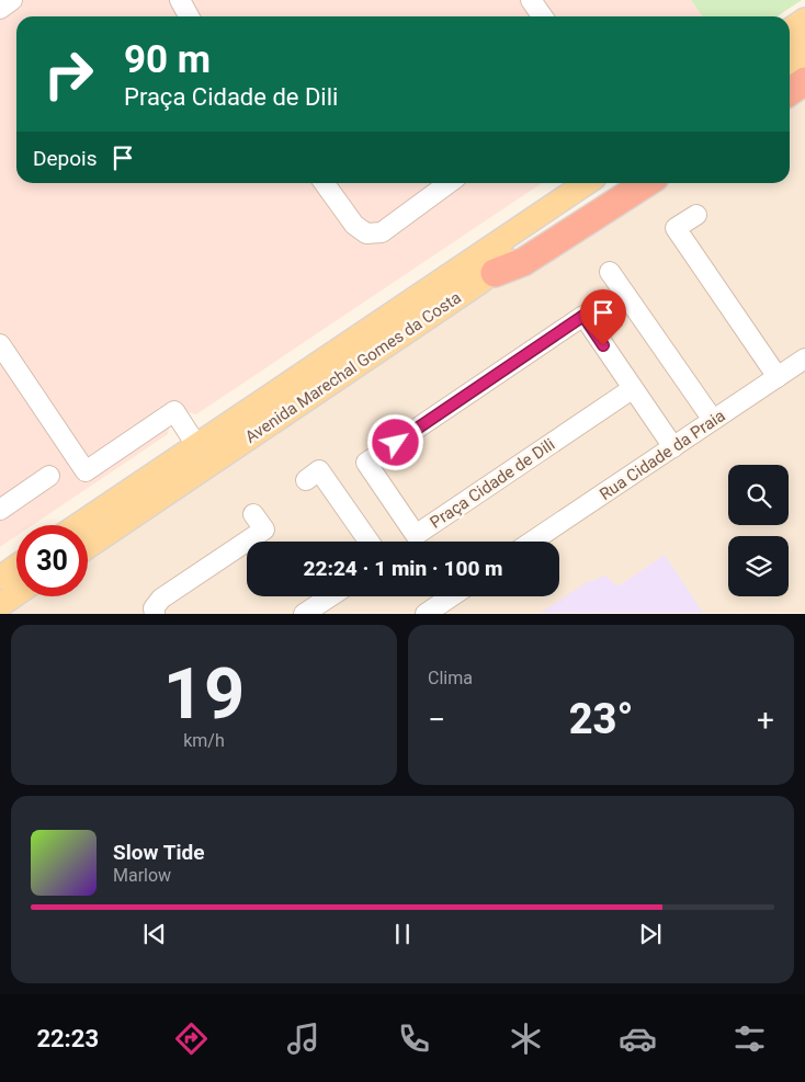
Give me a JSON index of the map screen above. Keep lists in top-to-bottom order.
{
  "streets": {
    "main road": ["Avenida Marechal Gomes da Costa"],
    "street": ["Rua Cidade da Praia", "Praça Cidade de Dili"]
  },
  "crossings": [
    ["Rua Cidade da Praia", "Praça Cidade de Dili"]
  ],
  "page": {
    "turn": ["90 m", "Praça Cidade de Dili"],
    "then": "Depois",
    "limit": "30",
    "trip": "22:24 · 1 min · 100 m",
    "tile": [
      ["19", "km/h"],
      "Clima"
    ],
    "heat": ["−", "23°", "+"],
    "song": ["Slow Tide", "Marlow"],
    "tabs": "22:23"
  }
}
